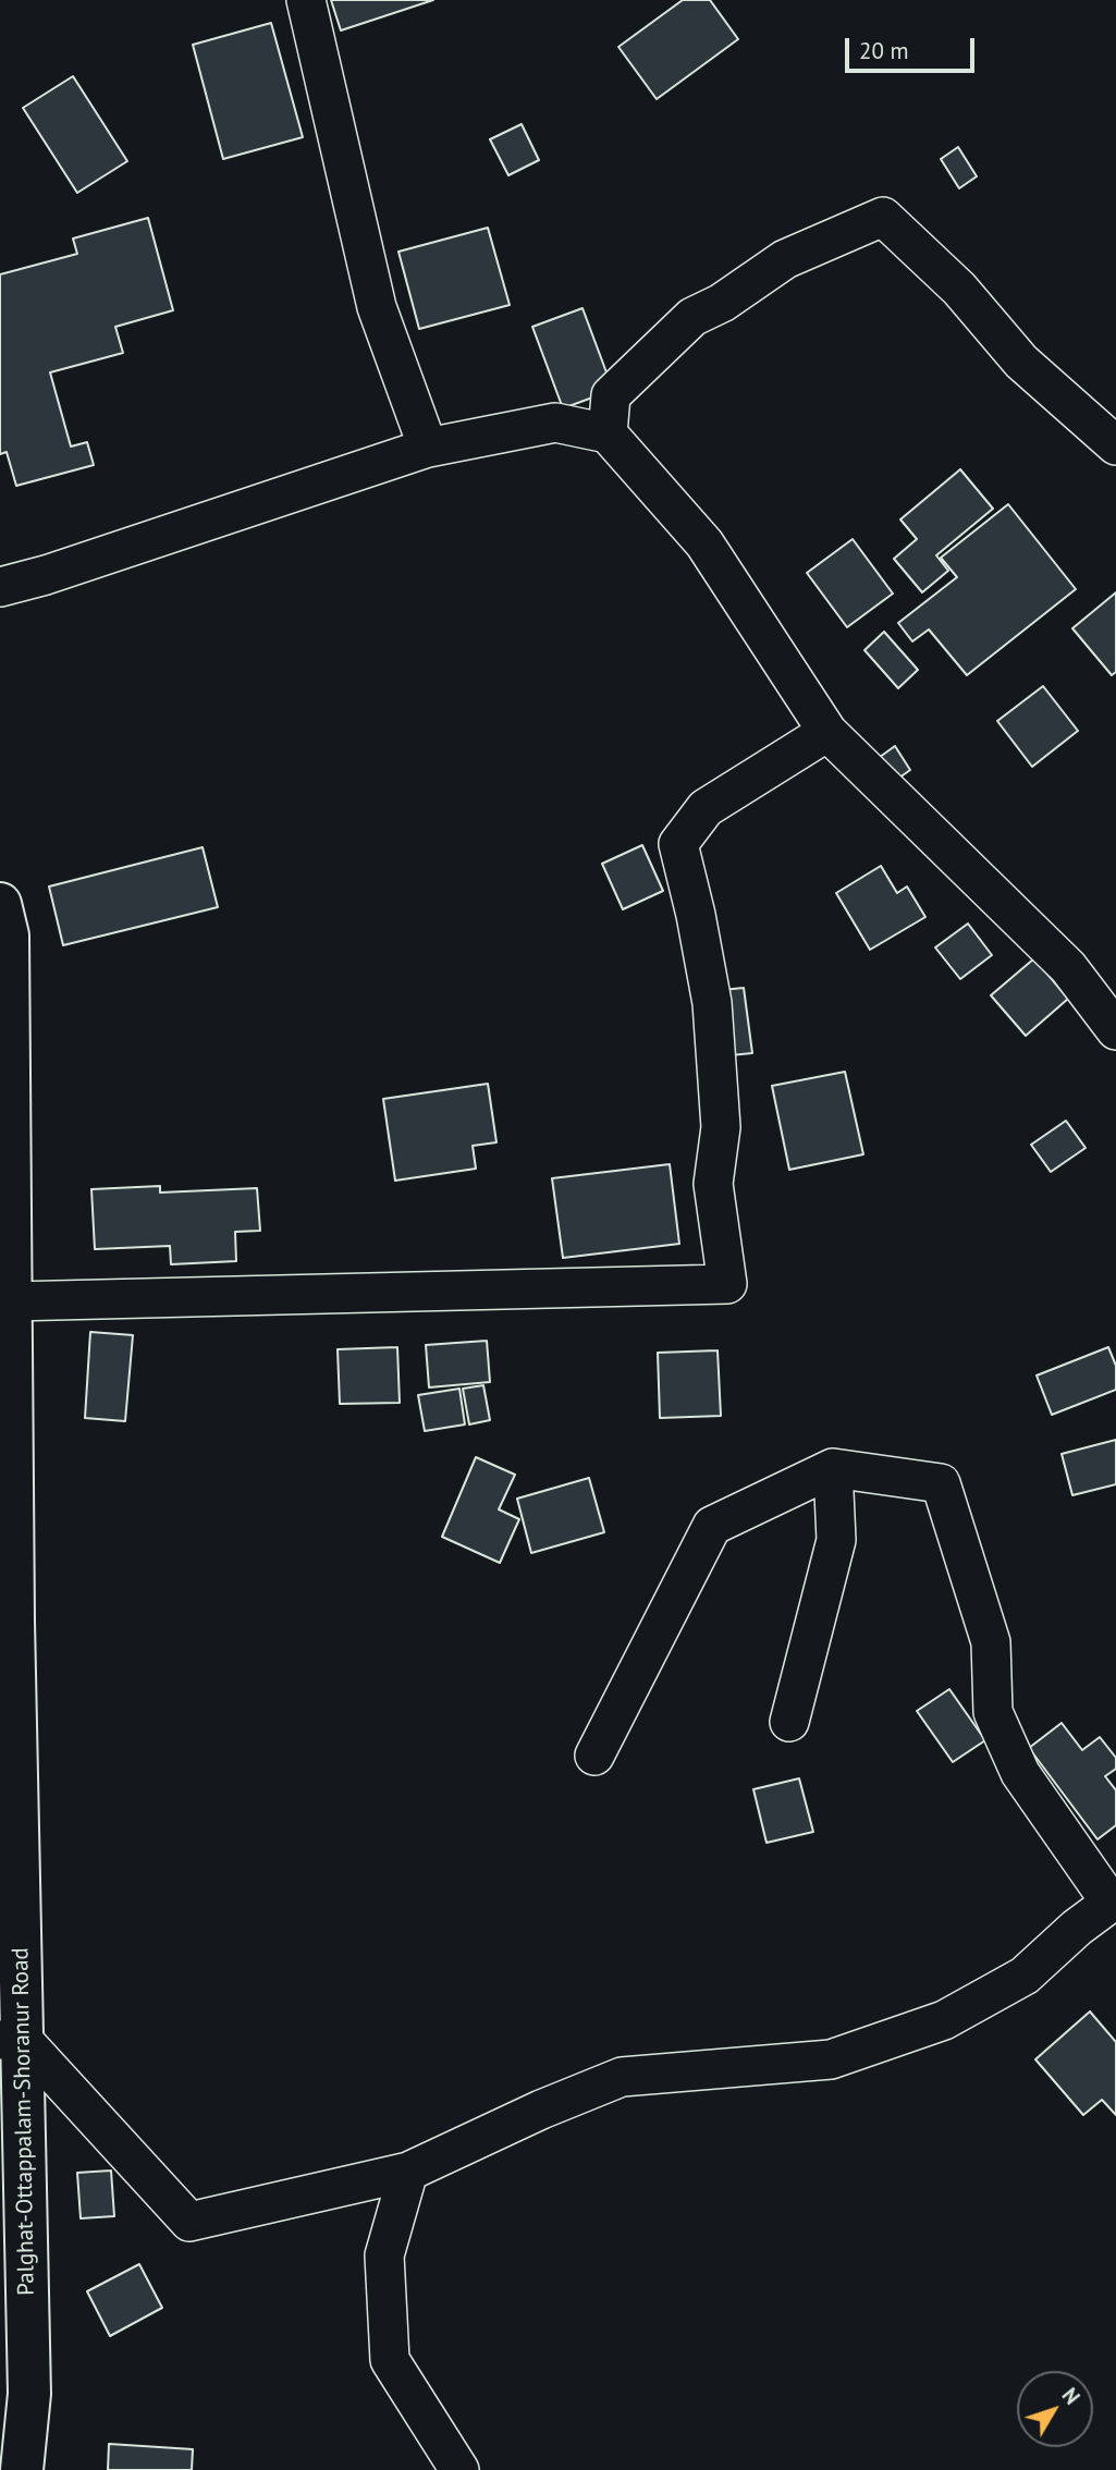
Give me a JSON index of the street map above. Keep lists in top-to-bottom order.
{
  "streets": {
    "main road": ["Palghat-Ottappalam-Shoranur Road"]
  },
  "scale_bar": "20 m",
  "north": "top right"
}
